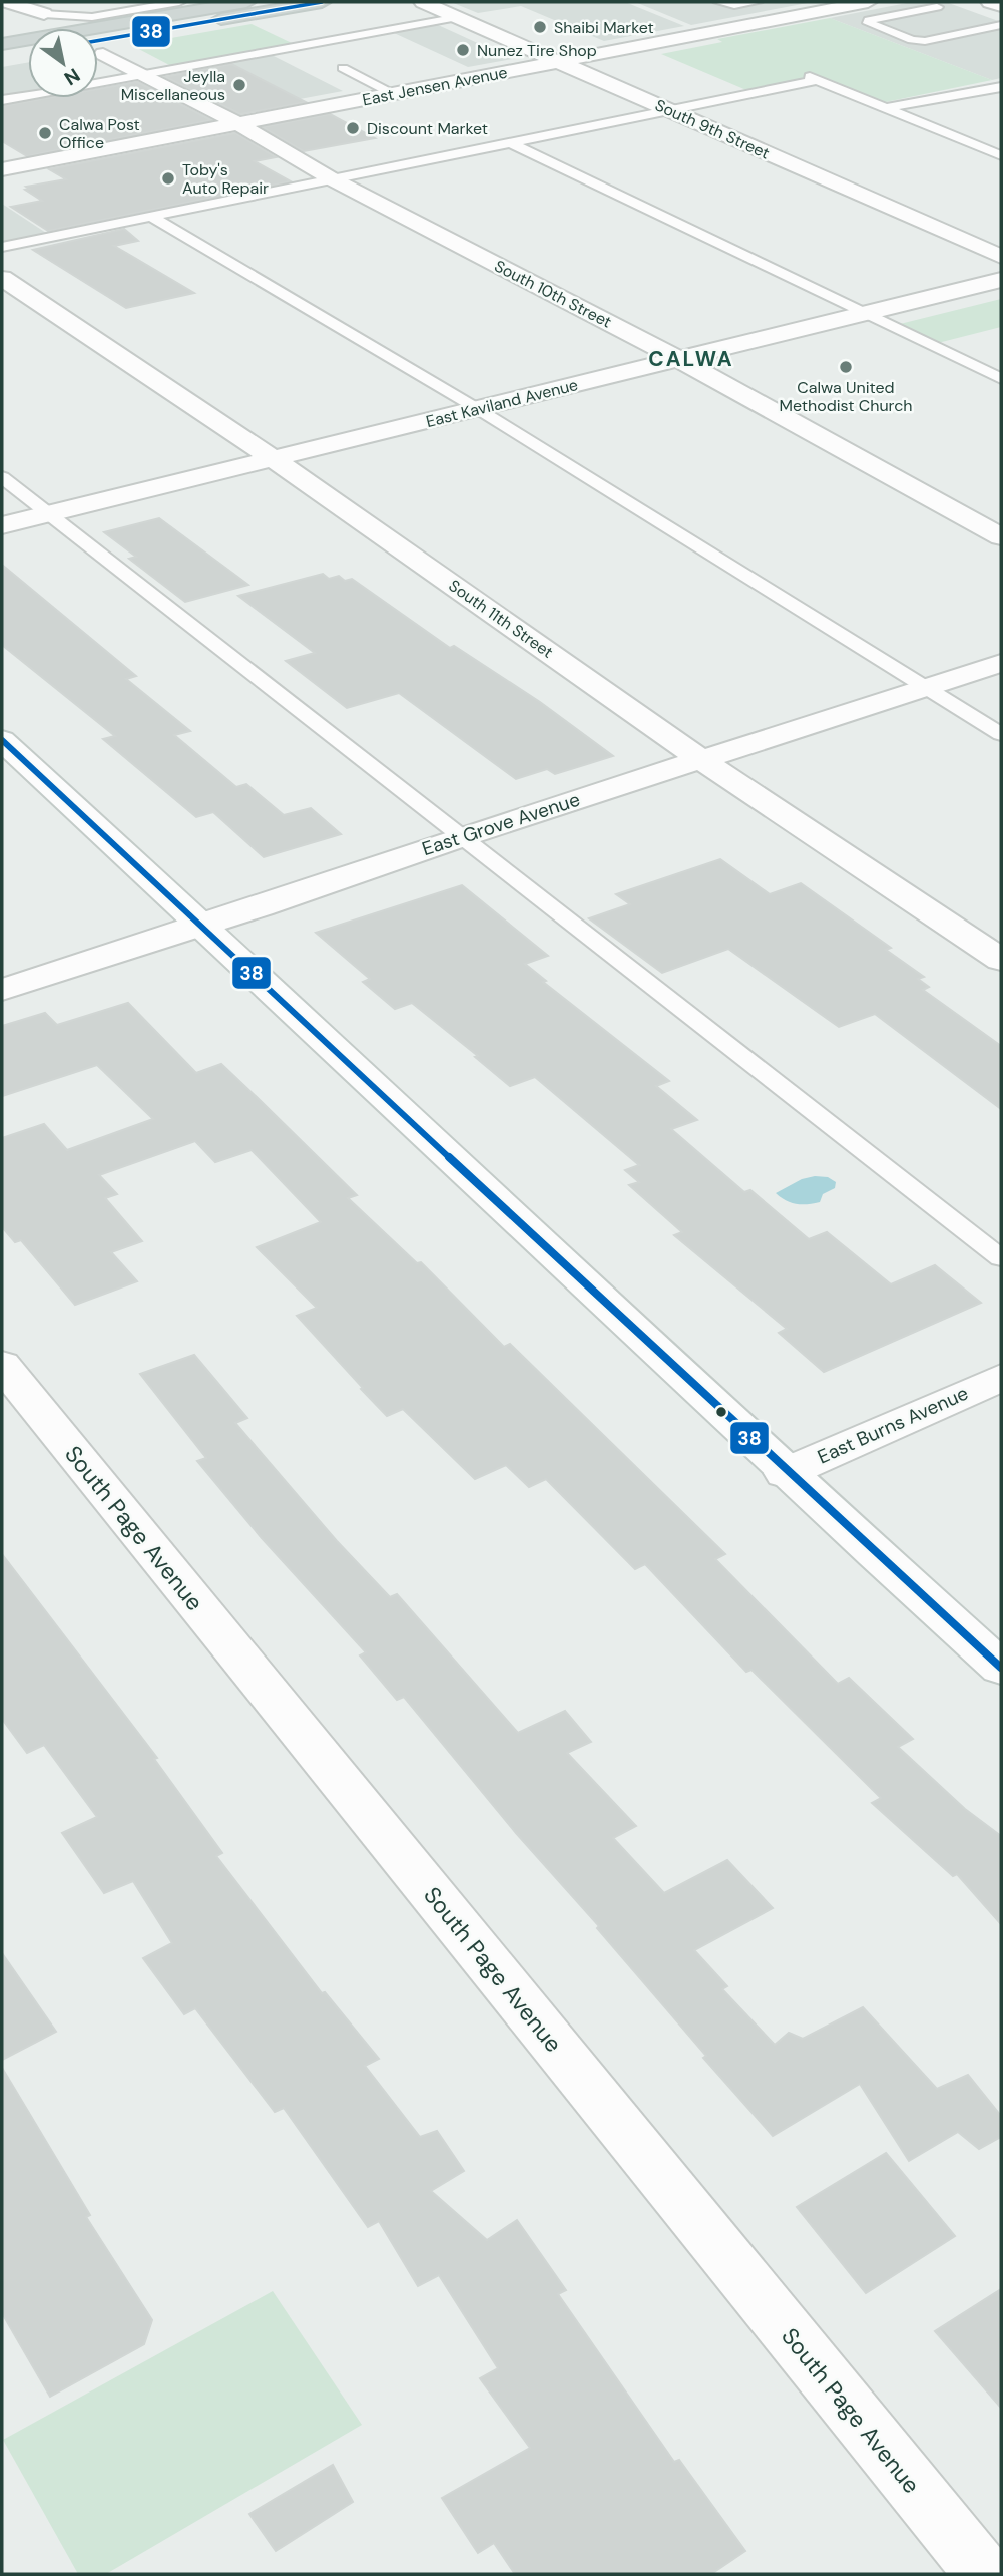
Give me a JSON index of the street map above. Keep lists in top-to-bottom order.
{
  "streets": {
    "street": [
      "East Jensen Avenue",
      "South 9th Street",
      "South 10th Street",
      "East Kaviland Avenue",
      "South 11th Street",
      "East Grove Avenue",
      "East Burns Avenue",
      "South Page Avenue"
    ]
  },
  "crossings": [
    ["East Jensen Avenue", "South 9th Street"],
    ["East Jensen Avenue", "South 10th Street"],
    ["South 10th Street", "East Kaviland Avenue"],
    ["East Kaviland Avenue", "South 11th Street"],
    ["South 11th Street", "East Grove Avenue"]
  ],
  "districts": ["CALWA"],
  "places": [
    "Shaibi Market",
    "Nunez Tire Shop",
    "Jeylla Miscellaneous",
    "Discount Market",
    "Calwa Post Office",
    "Toby's Auto Repair",
    "Calwa United Methodist Church"
  ],
  "lines": ["transit line 38"],
  "north": "bottom right"
}
